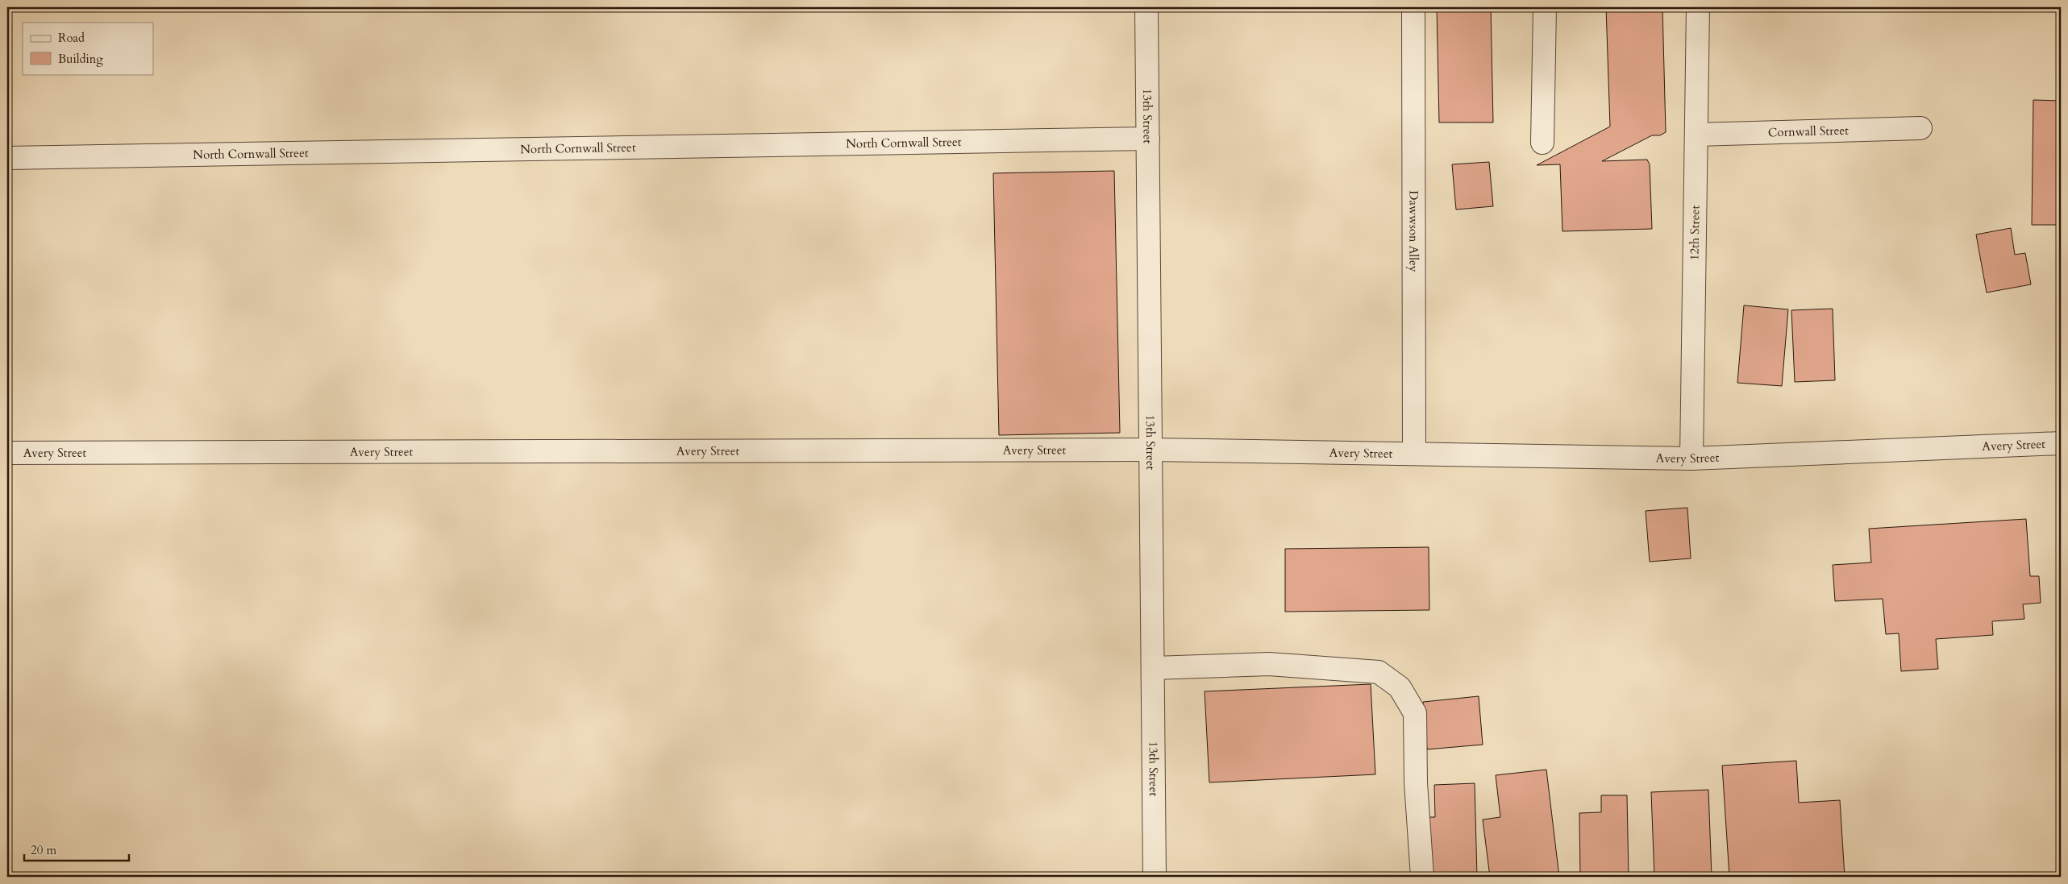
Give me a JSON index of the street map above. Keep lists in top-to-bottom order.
{
  "streets": {
    "street": [
      "13th Street",
      "Cornwall Street",
      "North Cornwall Street",
      "Dawwson Alley",
      "12th Street",
      "Avery Street"
    ]
  },
  "crossings": [
    ["13th Street", "North Cornwall Street"],
    ["13th Street", "Avery Street"],
    ["Cornwall Street", "12th Street"],
    ["Dawwson Alley", "Avery Street"],
    ["12th Street", "Avery Street"]
  ],
  "legend": ["Road", "Building"],
  "scale_bar": "20 m"
}
